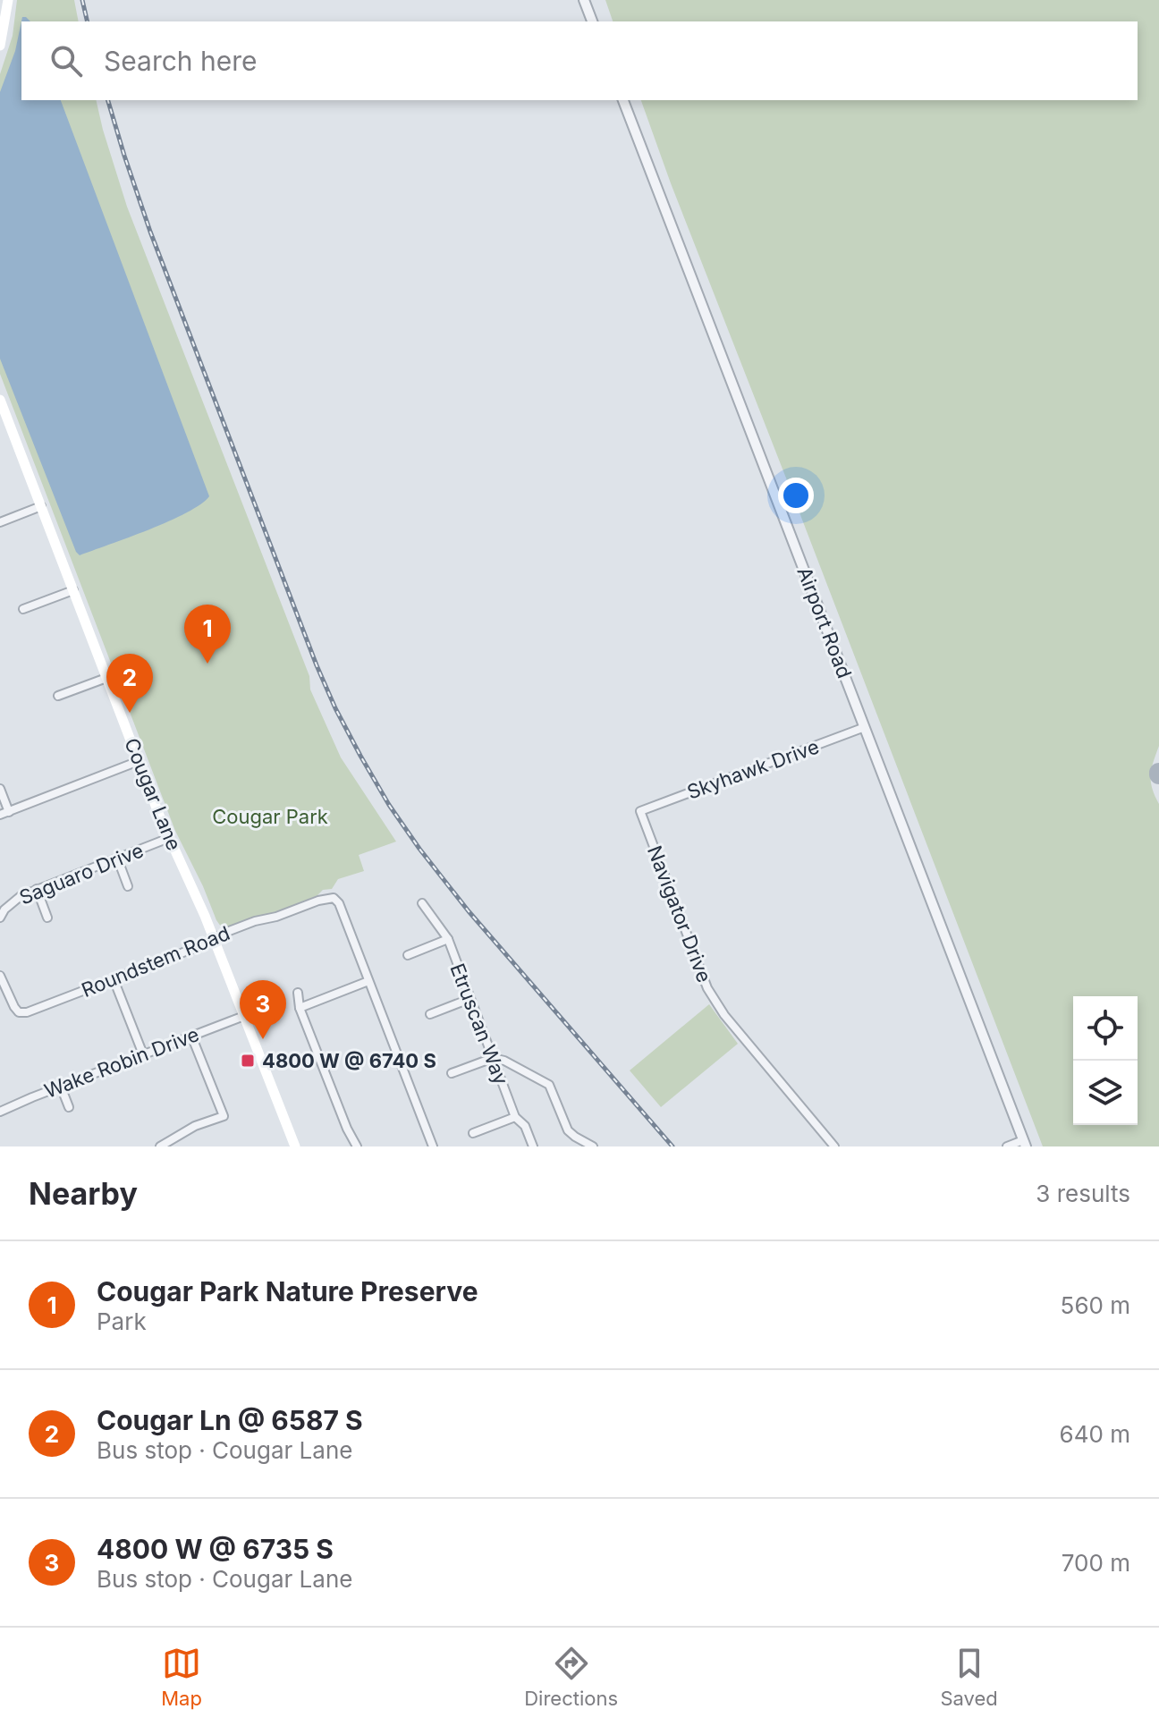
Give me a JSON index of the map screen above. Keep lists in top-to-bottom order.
{
  "streets": {
    "main road": ["Cougar Lane"],
    "street": [
      "Airport Road",
      "Skyhawk Drive",
      "Saguaro Drive",
      "Navigator Drive",
      "Roundstem Road",
      "Etruscan Way",
      "Wake Robin Drive"
    ]
  },
  "crossings": [
    ["Airport Road", "Skyhawk Drive"],
    ["Skyhawk Drive", "Navigator Drive"],
    ["Cougar Lane", "Saguaro Drive"],
    ["Cougar Lane", "Roundstem Road"],
    ["Cougar Lane", "Wake Robin Drive"]
  ],
  "parks": ["Cougar Park"],
  "places": {
    "transit": ["4800 W @ 6740 S"]
  },
  "page": {
    "search": "Search here",
    "pins": ["1", "2", "3"],
    "heading": ["Nearby", "3 results"],
    "list": [
      {
        "mark": "1",
        "name": "Cougar Park Nature Preserve",
        "note": "Park",
        "value": "560 m"
      },
      {
        "mark": "2",
        "name": "Cougar Ln @ 6587 S",
        "note": "Bus stop · Cougar Lane",
        "value": "640 m"
      },
      {
        "mark": "3",
        "name": "4800 W @ 6735 S",
        "note": "Bus stop · Cougar Lane",
        "value": "700 m"
      }
    ],
    "nav": ["Map", "Directions", "Saved"]
  }
}
